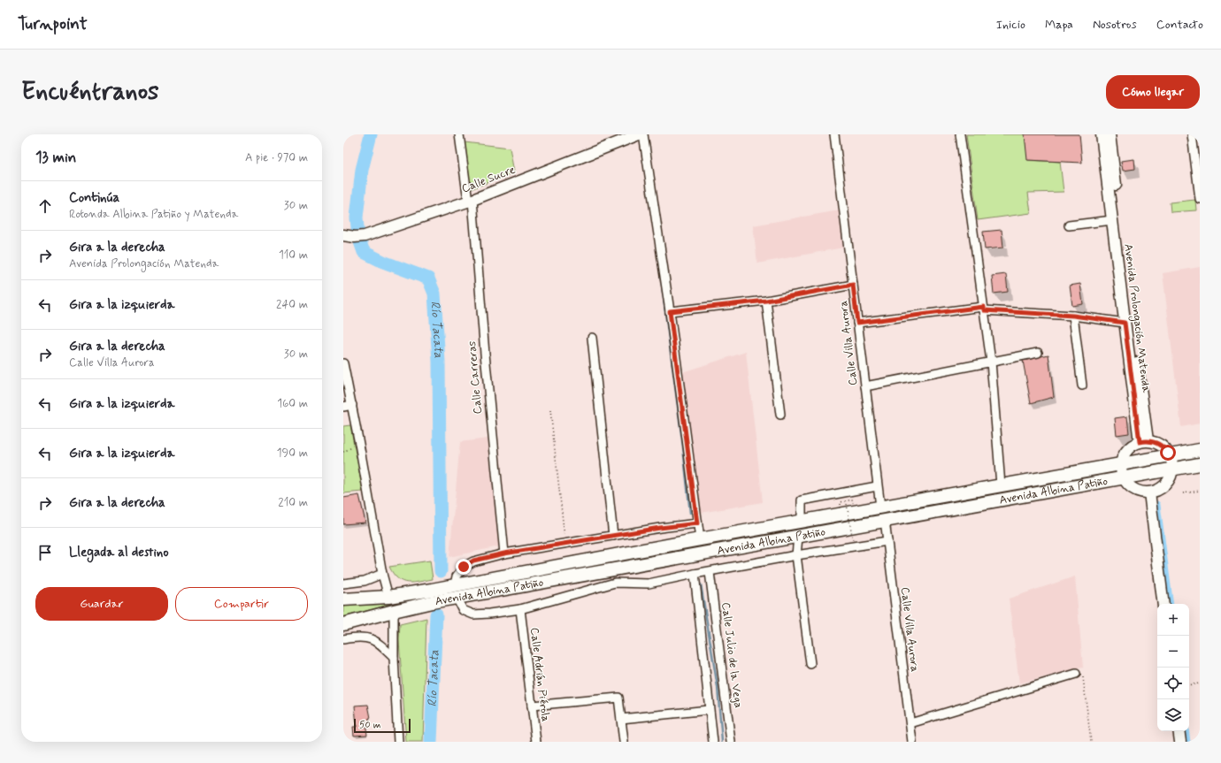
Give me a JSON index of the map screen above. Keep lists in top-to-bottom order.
{
  "streets": {
    "highway": ["Avenida Albina Patiño"],
    "main road": ["Calle Sucre", "Avenida Prolongación Matenda"],
    "street": [
      "Calle Villa Aurora",
      "Calle Carreras",
      "Calle Julio de la Vega",
      "Calle Adrián Piérola"
    ]
  },
  "crossings": [
    ["Calle Sucre", "Calle Carreras"],
    ["Calle Villa Aurora", "Avenida Albina Patiño"]
  ],
  "water": ["Río Tacata"],
  "scale_bar": "50 m",
  "page": {
    "header": "Turnpoint",
    "nav": [
      "Inicio",
      "Mapa",
      "Nosotros",
      "Contacto"
    ],
    "buttons": [
      "Cómo llegar",
      ["Guardar", "Compartir"]
    ],
    "title": "Encuéntranos",
    "heading": ["13 min", "A pie · 970 m"],
    "list": [
      ["Continúa", "Rotonda Albina Patiño y Matenda", "30 m"],
      ["Gira a la derecha", "Avenida Prolongación Matenda", "110 m"],
      ["Gira a la izquierda", "240 m"],
      ["Gira a la derecha", "Calle Villa Aurora", "30 m"],
      ["Gira a la izquierda", "160 m"],
      ["Gira a la izquierda", "190 m"],
      ["Gira a la derecha", "210 m"],
      "Llegada al destino"
    ],
    "map_buttons": ["+", "−"],
    "scale": "50 m"
  }
}
